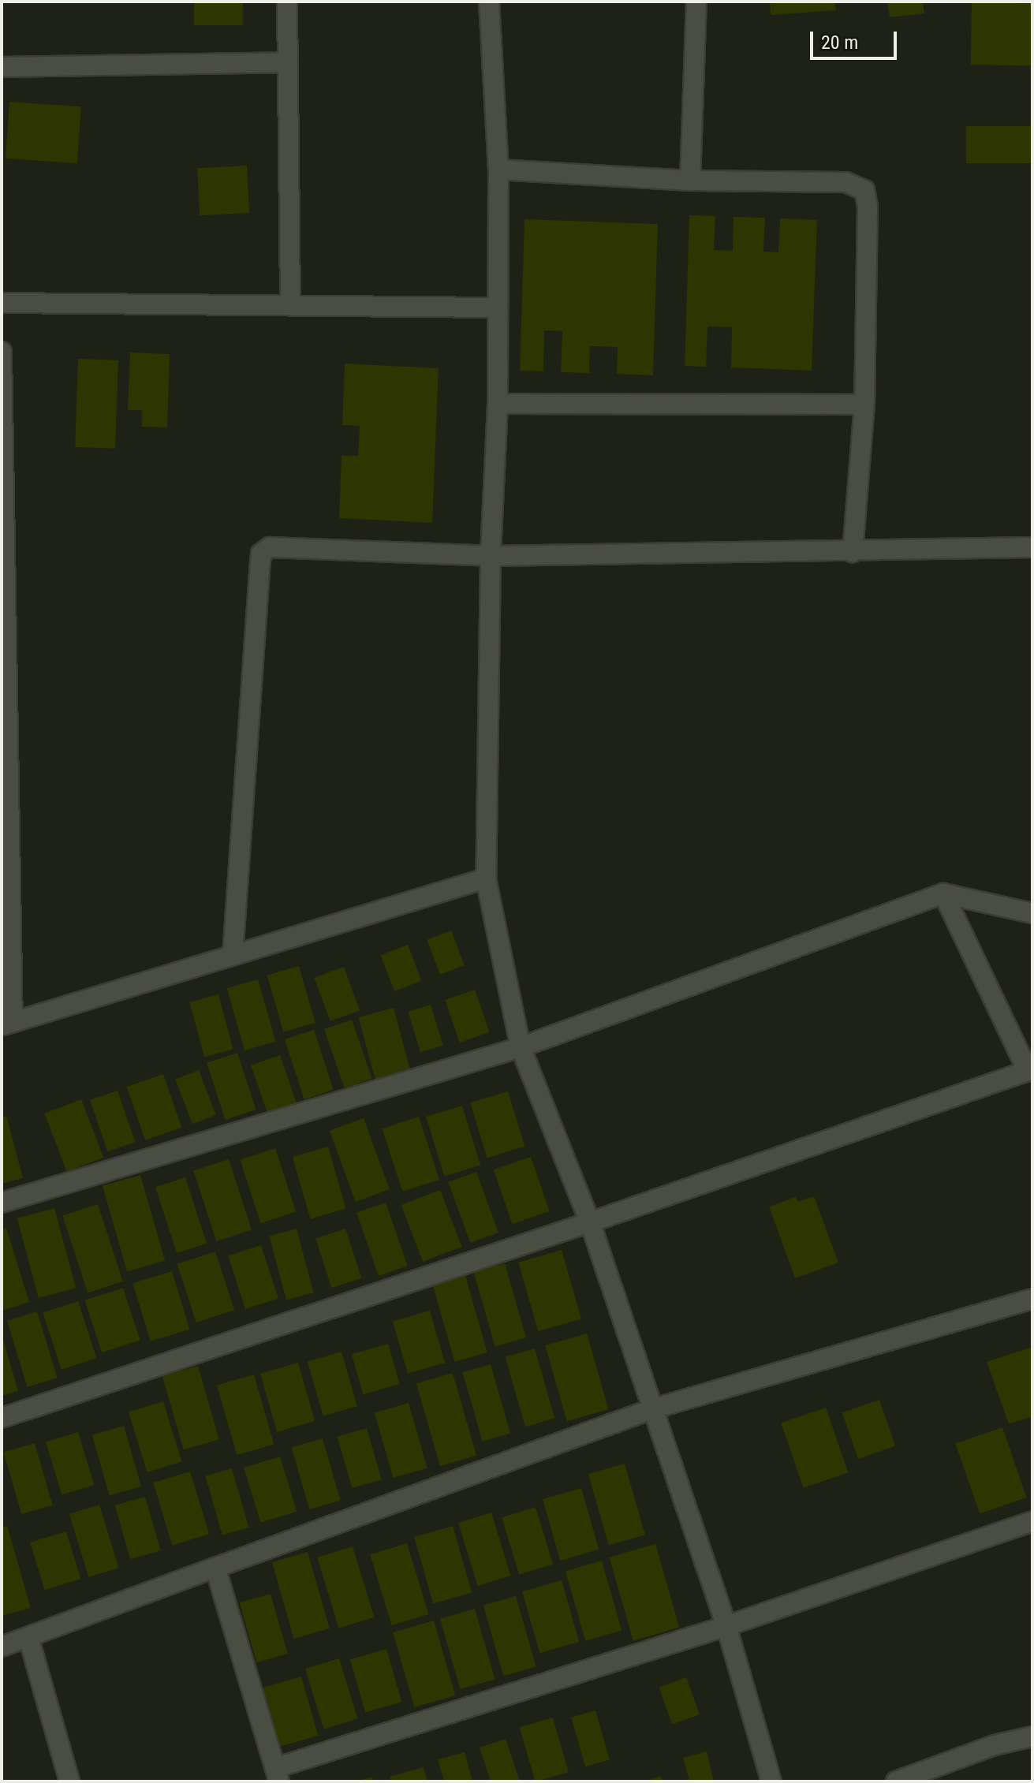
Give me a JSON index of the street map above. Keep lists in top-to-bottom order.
{
  "scale_bar": "20 m"
}
